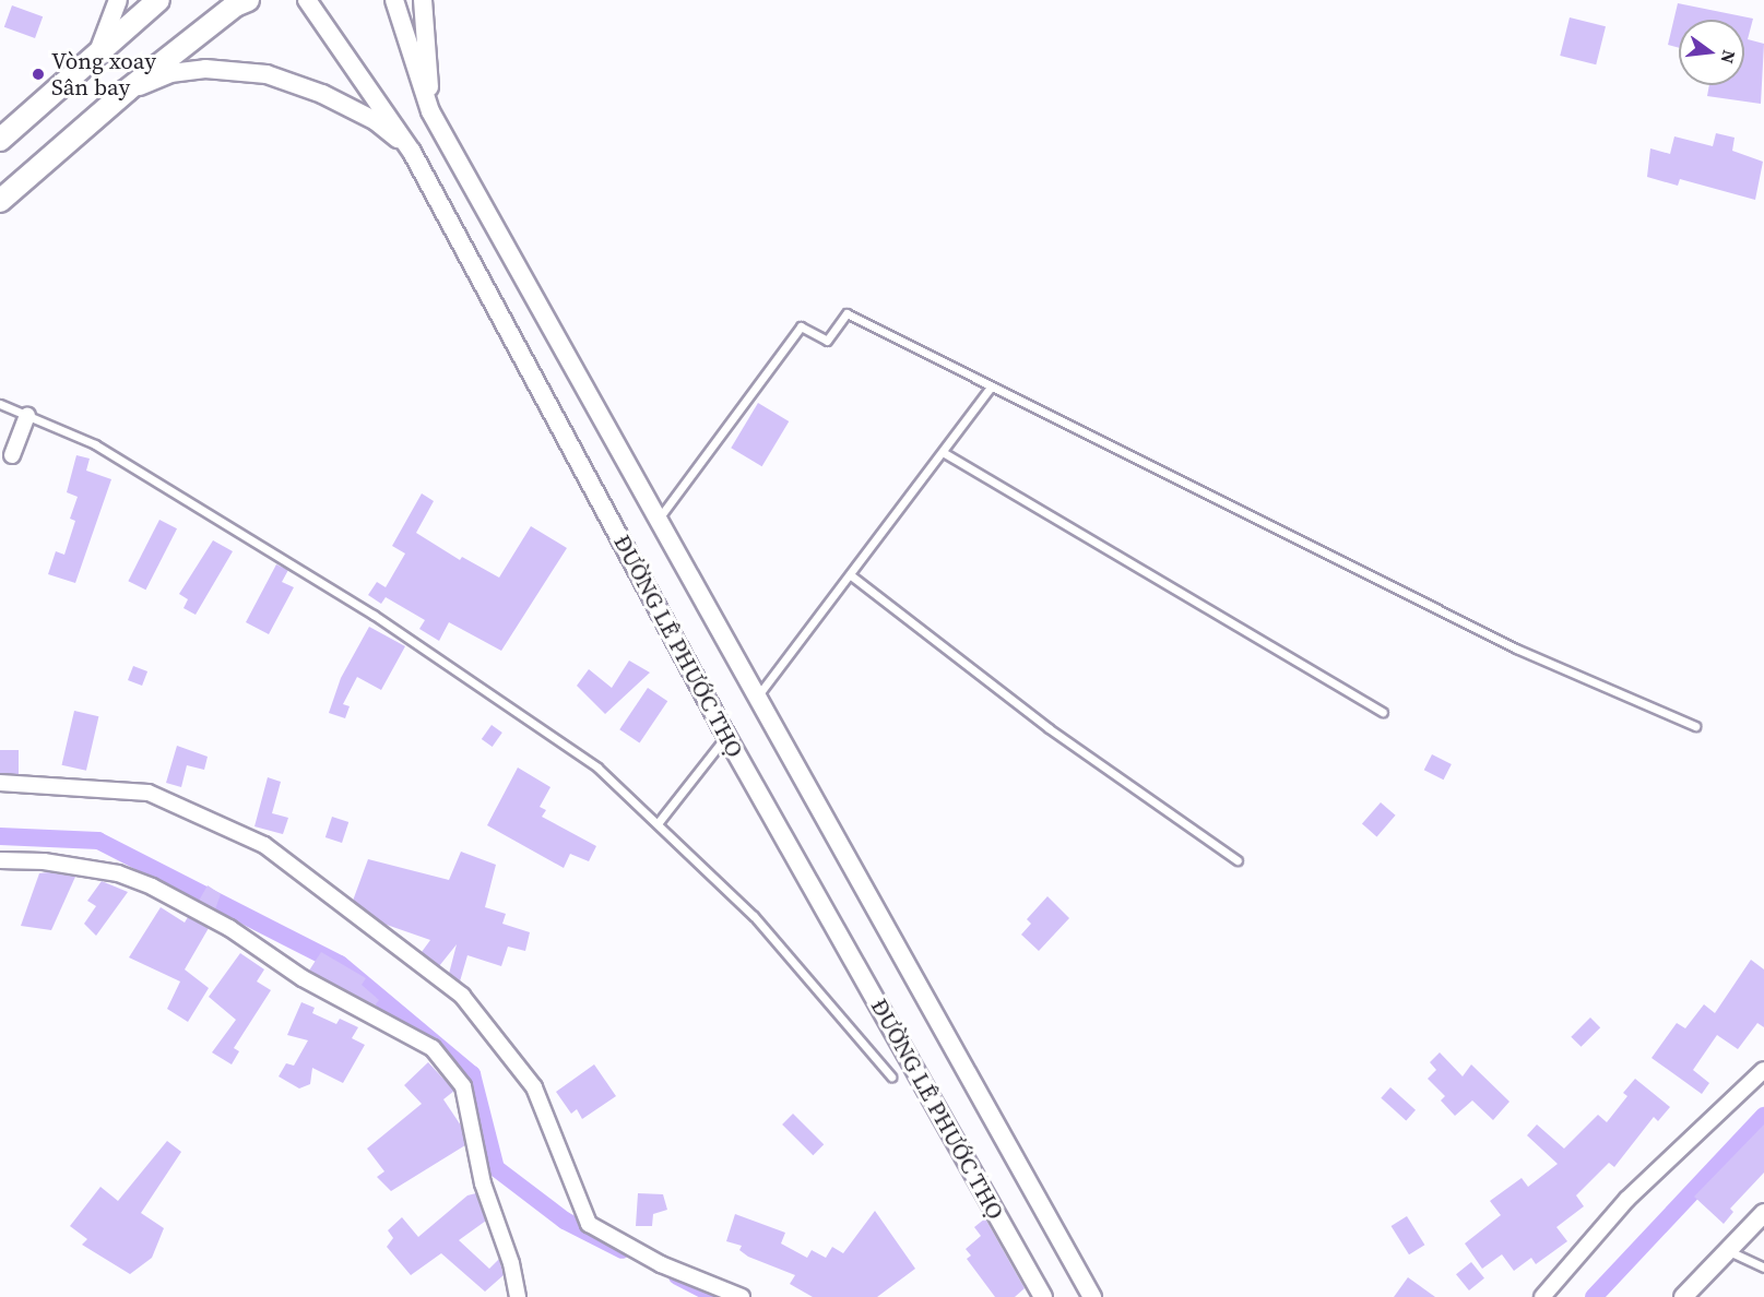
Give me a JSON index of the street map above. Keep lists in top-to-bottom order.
{
  "streets": {
    "street": ["ĐƯỜNG LÊ PHƯỚC THỌ"]
  },
  "places": ["Vòng xoay Sân bay"],
  "north": "right"
}
